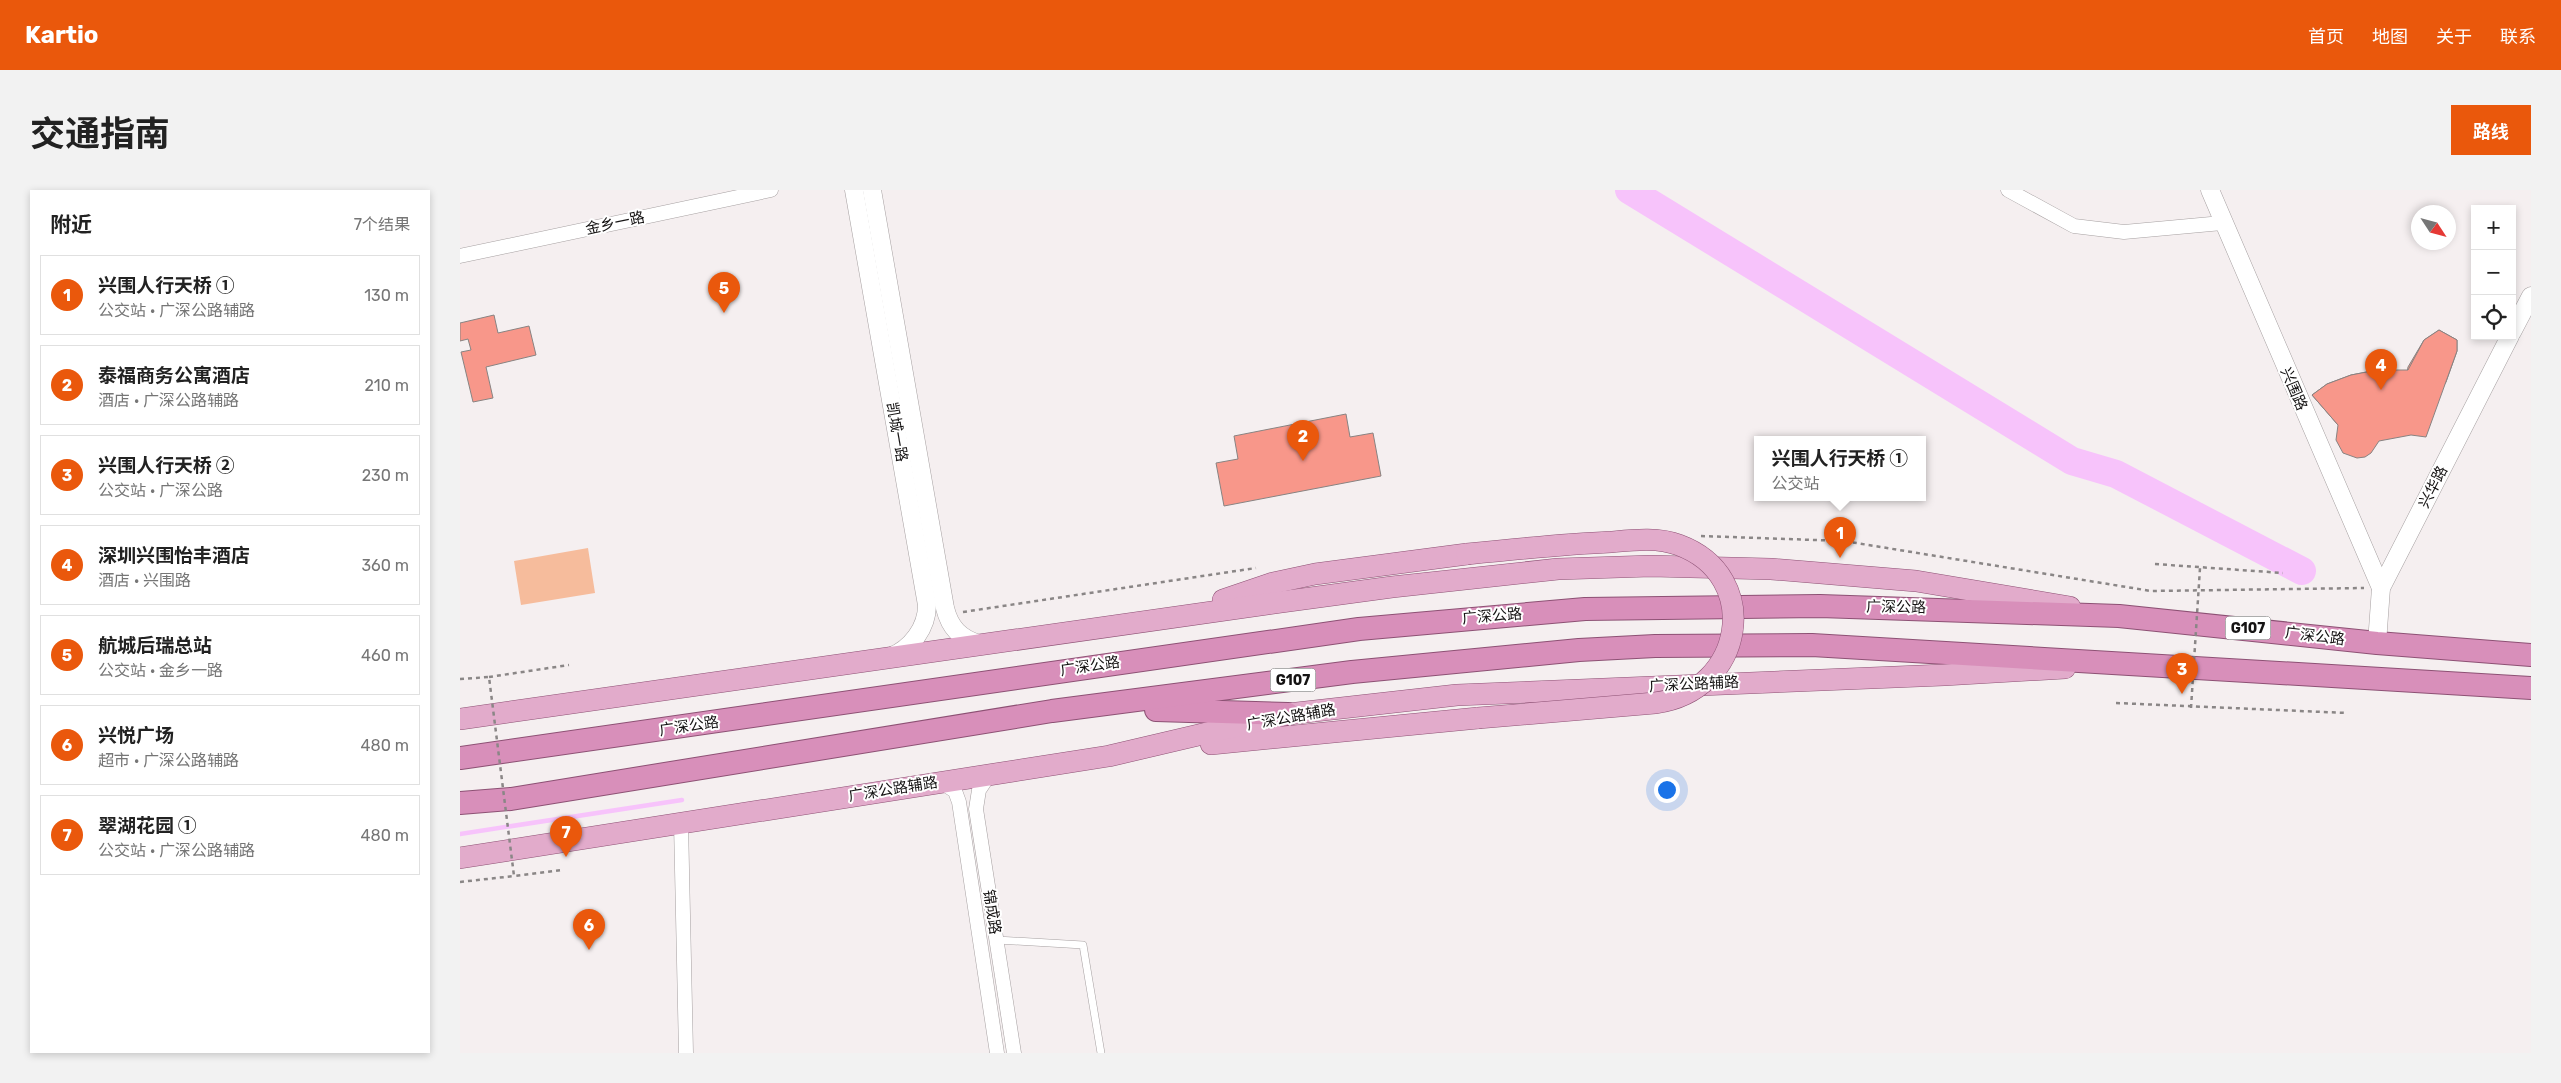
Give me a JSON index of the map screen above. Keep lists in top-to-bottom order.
{
  "streets": {
    "highway": ["广深公路", "G107"],
    "main road": ["广深公路辅路"],
    "street": [
      "金乡一路",
      "兴围路",
      "凯城一路",
      "兴华路",
      "锦成路"
    ]
  },
  "crossings": [
    ["兴围路", "兴华路"],
    ["兴华路", "广深公路"],
    ["G107", "广深公路辅路"],
    ["广深公路辅路", "锦成路"]
  ],
  "north": "bottom right",
  "page": {
    "header": "Kartio",
    "nav": [
      "首页",
      "地图",
      "关于",
      "联系"
    ],
    "title": "交通指南",
    "buttons": "路线",
    "heading": ["附近", "7个结果"],
    "map_buttons": ["+", "−"],
    "list": [
      {
        "mark": "1",
        "name": "兴围人行天桥 ①",
        "note": "公交站 · 广深公路辅路",
        "value": "130 m"
      },
      {
        "mark": "2",
        "name": "泰福商务公寓酒店",
        "note": "酒店 · 广深公路辅路",
        "value": "210 m"
      },
      {
        "mark": "3",
        "name": "兴围人行天桥 ②",
        "note": "公交站 · 广深公路",
        "value": "230 m"
      },
      {
        "mark": "4",
        "name": "深圳兴围怡丰酒店",
        "note": "酒店 · 兴围路",
        "value": "360 m"
      },
      {
        "mark": "5",
        "name": "航城后瑞总站",
        "note": "公交站 · 金乡一路",
        "value": "460 m"
      },
      {
        "mark": "6",
        "name": "兴悦广场",
        "note": "超市 · 广深公路辅路",
        "value": "480 m"
      },
      {
        "mark": "7",
        "name": "翠湖花园 ①",
        "note": "公交站 · 广深公路辅路",
        "value": "480 m"
      }
    ],
    "pins": [
      "5",
      "4",
      "2",
      "1",
      "3",
      "7",
      "6"
    ],
    "popup": ["兴围人行天桥 ①", "公交站"]
  }
}
